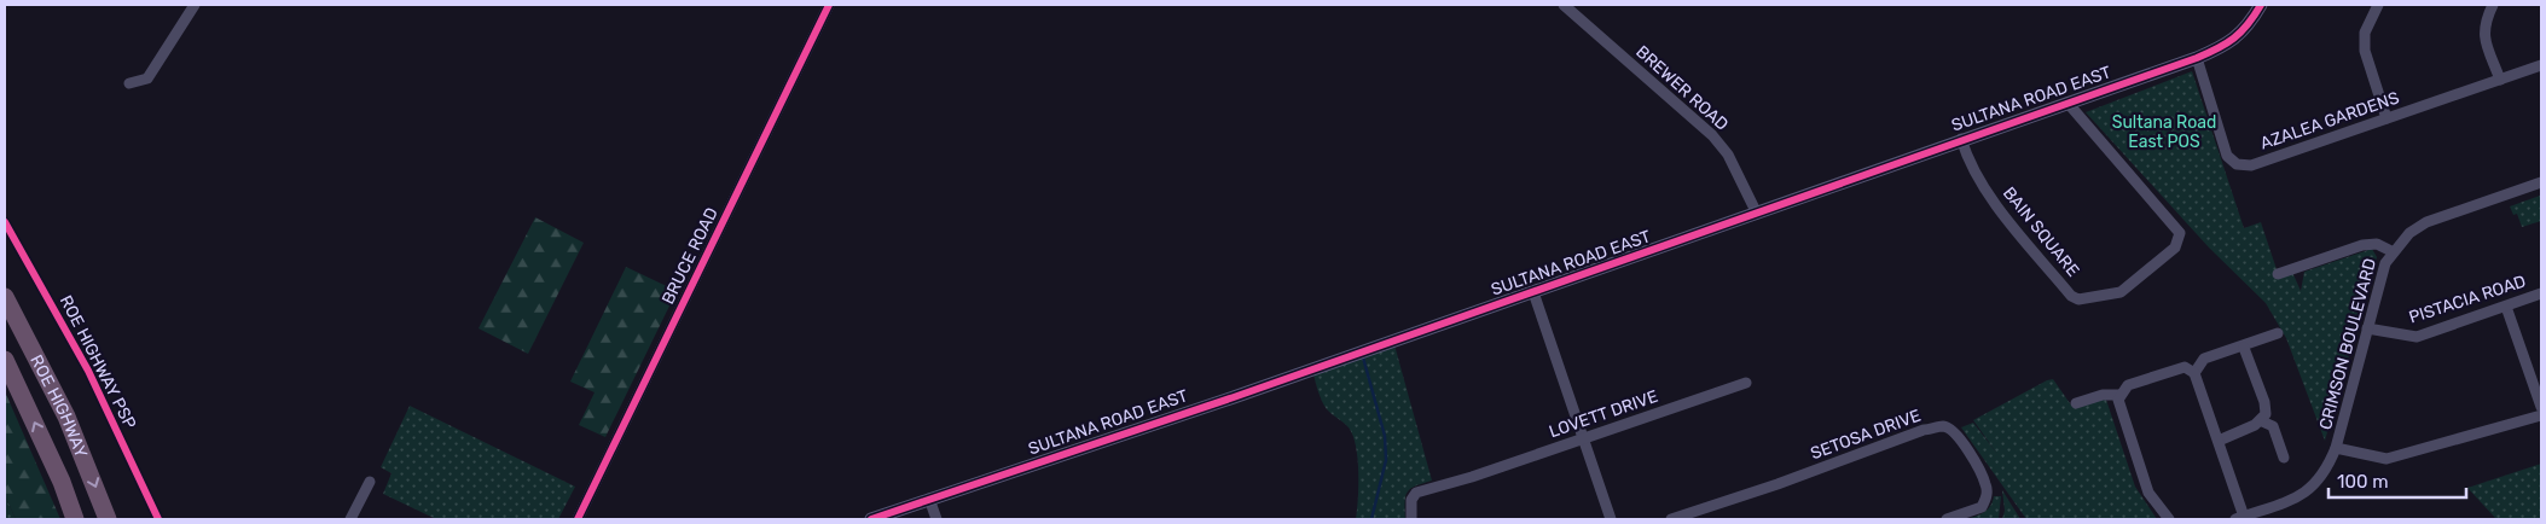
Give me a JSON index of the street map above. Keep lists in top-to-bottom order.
{
  "streets": {
    "highway": ["ROE HIGHWAY"],
    "street": [
      "BREWER ROAD",
      "SULTANA ROAD EAST",
      "AZALEA GARDENS",
      "BAIN SQUARE",
      "BRUCE ROAD",
      "PISTACIA ROAD",
      "CRIMSON BOULEVARD",
      "LOVETT DRIVE",
      "SETOSA DRIVE"
    ],
    "cycle path": ["ROE HIGHWAY PSP"]
  },
  "crossings": [
    ["BREWER ROAD", "SULTANA ROAD EAST"],
    ["SULTANA ROAD EAST", "AZALEA GARDENS"],
    ["SULTANA ROAD EAST", "BAIN SQUARE"],
    ["PISTACIA ROAD", "CRIMSON BOULEVARD"]
  ],
  "parks": ["Sultana Road East POS"],
  "scale_bar": "100 m"
}
